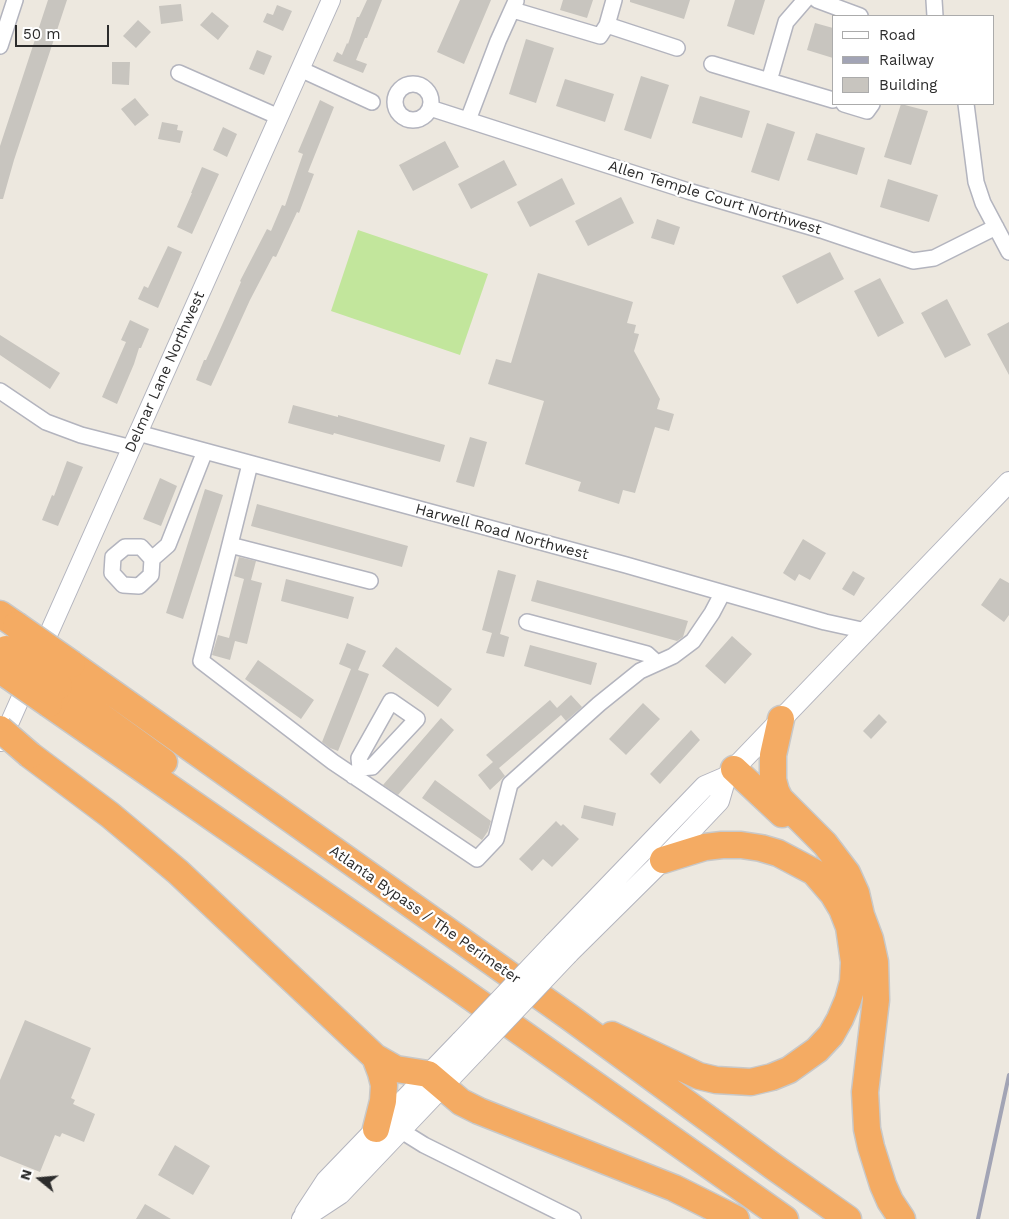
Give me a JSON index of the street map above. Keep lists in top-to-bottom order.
{
  "streets": {
    "highway": ["Atlanta Bypass / The Perimeter"],
    "street": ["Allen Temple Court Northwest", "Delmar Lane Northwest", "Harwell Road Northwest"]
  },
  "crossings": [
    ["Delmar Lane Northwest", "Harwell Road Northwest"]
  ],
  "legend": ["Road", "Railway", "Building"],
  "scale_bar": "50 m",
  "north": "left"
}
